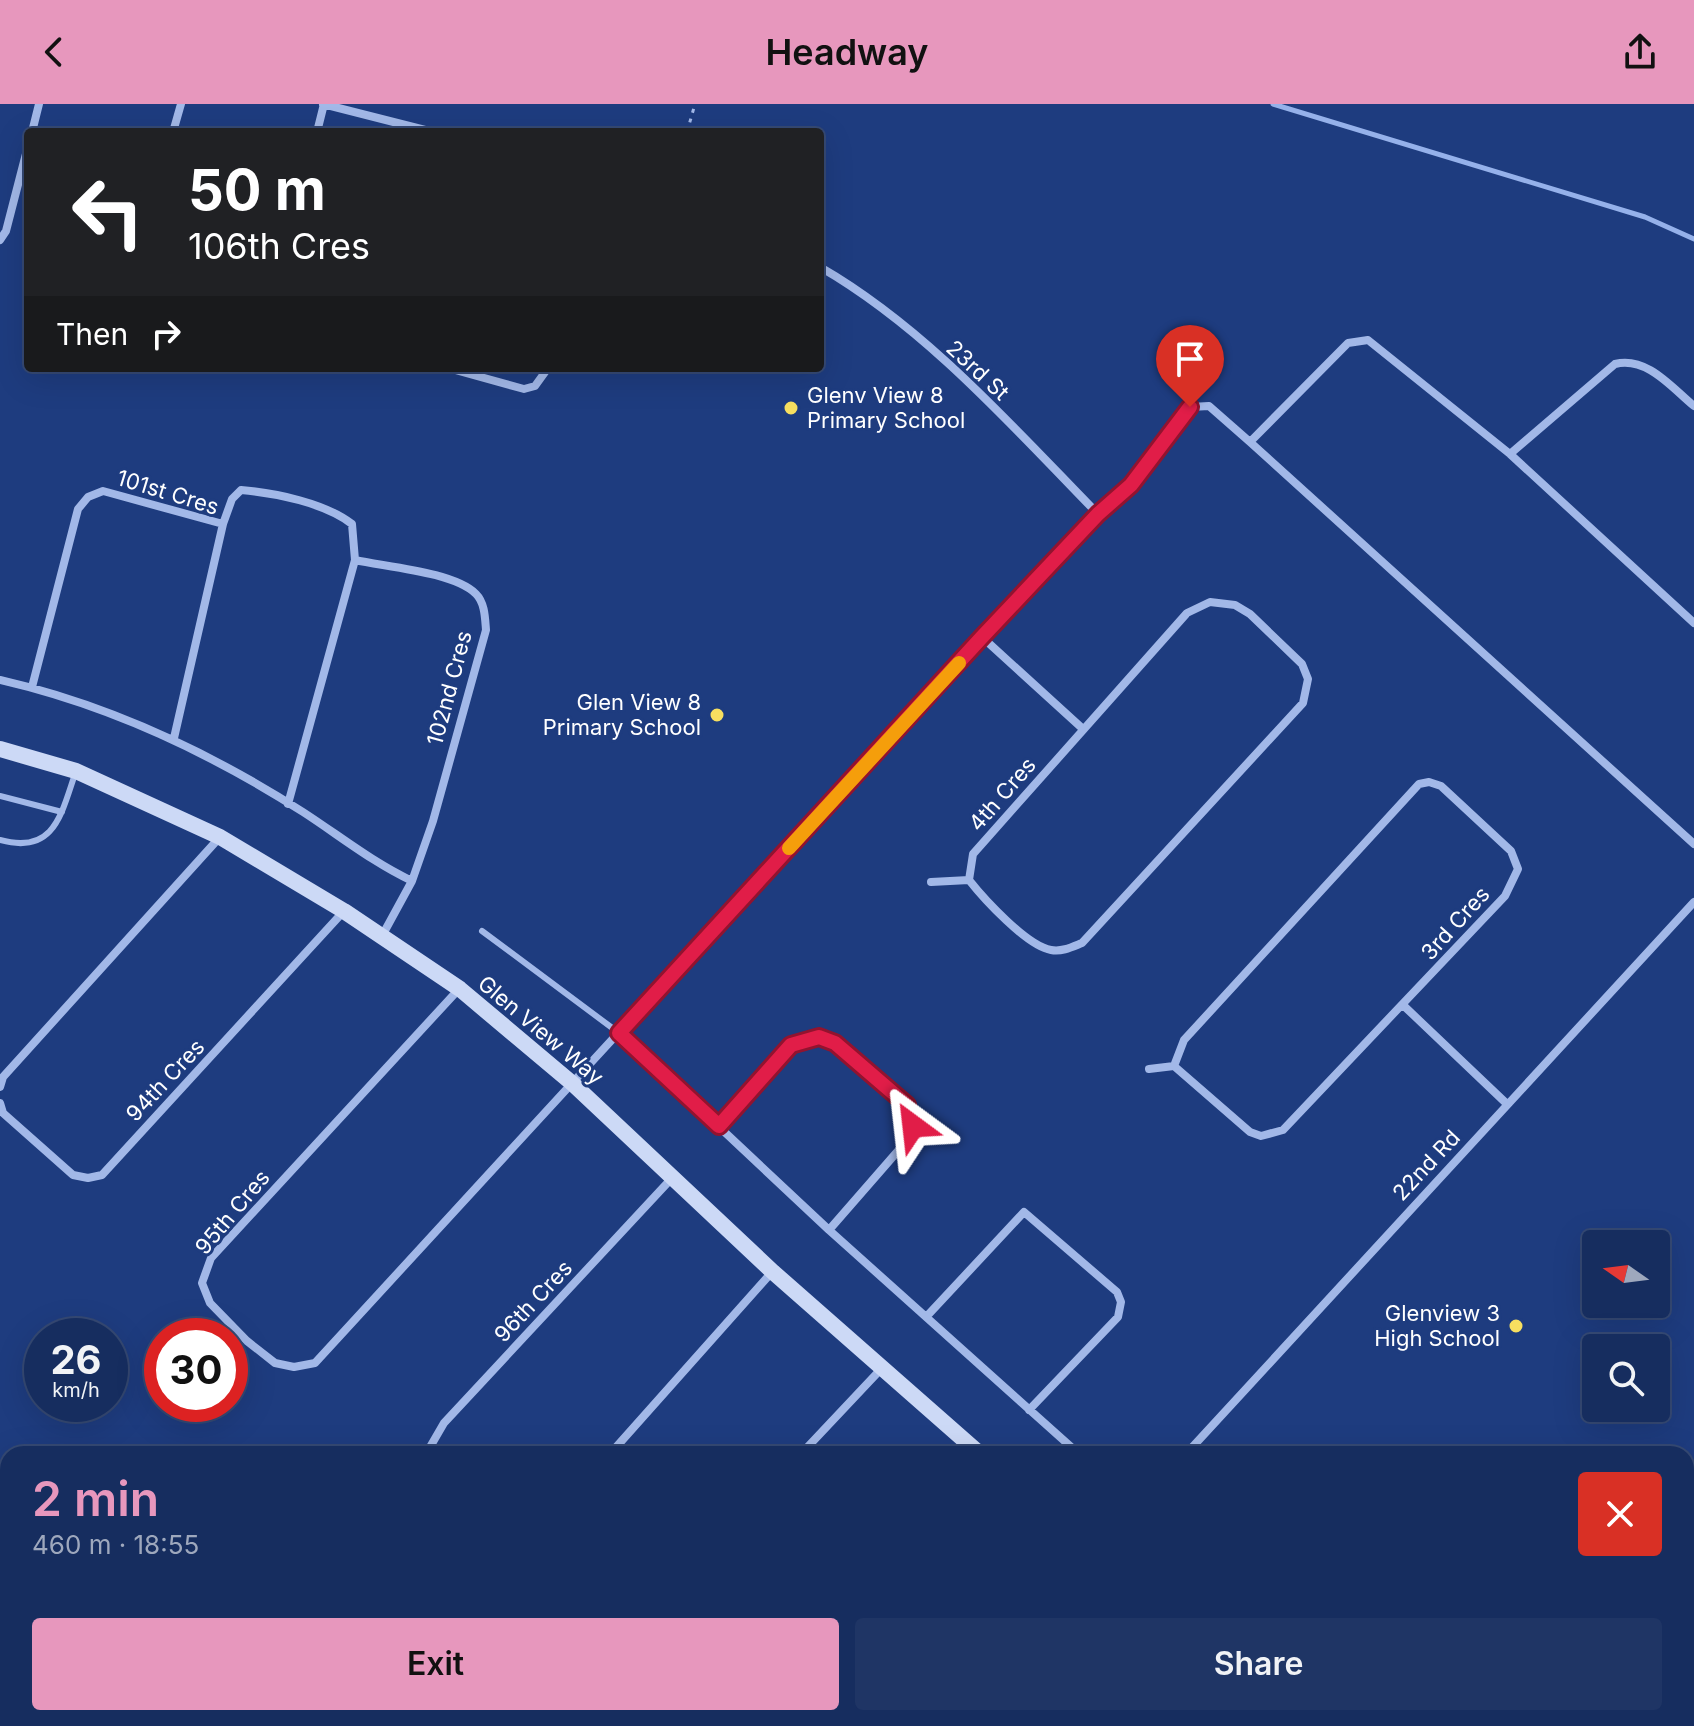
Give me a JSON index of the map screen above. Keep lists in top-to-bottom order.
{
  "streets": {
    "street": [
      "23rd St",
      "101st Cres",
      "102nd Cres",
      "4th Cres",
      "3rd Cres",
      "Glen View Way",
      "94th Cres",
      "22nd Rd",
      "95th Cres",
      "96th Cres"
    ]
  },
  "crossings": [
    ["23rd St", "95th Cres"],
    ["102nd Cres", "Glen View Way"],
    ["Glen View Way", "94th Cres"],
    ["Glen View Way", "95th Cres"],
    ["Glen View Way", "96th Cres"]
  ],
  "places": ["Glenv View 8 Primary School", "Glen View 8 Primary School", "Glenview 3 High School"],
  "north": "left",
  "page": {
    "header": "Headway",
    "turn": ["50 m", "106th Cres"],
    "then": "Then",
    "speed": "26 km/h",
    "limit": "30",
    "heading": ["2 min", "460 m · 18:55"],
    "buttons": ["Exit", "Share"]
  }
}
